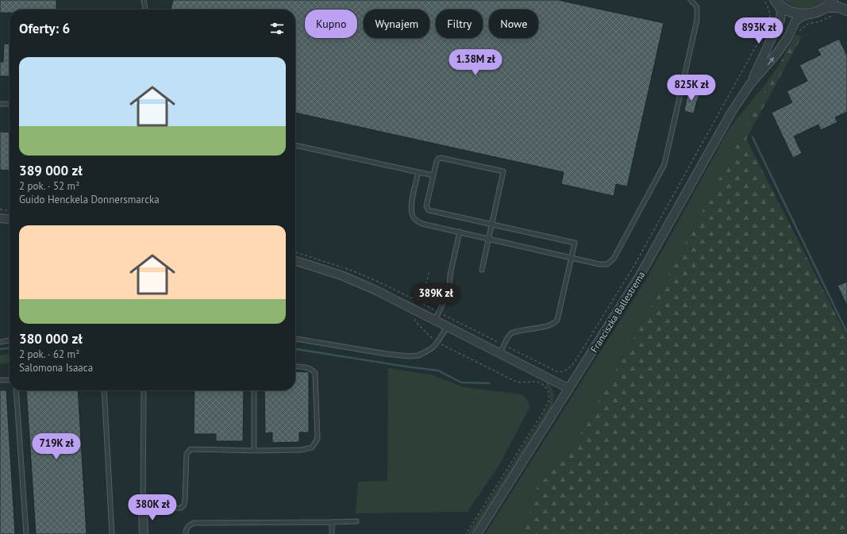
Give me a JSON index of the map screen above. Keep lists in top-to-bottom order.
{
  "streets": {
    "street": ["Franciszka Ballestrema"]
  },
  "page": {
    "chip": [
      "Kupno",
      "Wynajem",
      "Filtry",
      "Nowe"
    ],
    "heading": "Oferty: 6",
    "price": [
      "893K zł",
      "1.38M zł",
      "825K zł",
      "389K zł",
      "719K zł",
      "380K zł"
    ],
    "list": [
      {
        "name": "389 000 zł",
        "note": "2 pok. · 52 m² · Guido Henckela Donnersmarcka"
      },
      {
        "name": "380 000 zł",
        "note": "2 pok. · 62 m² · Salomona Isaaca"
      }
    ]
  }
}
